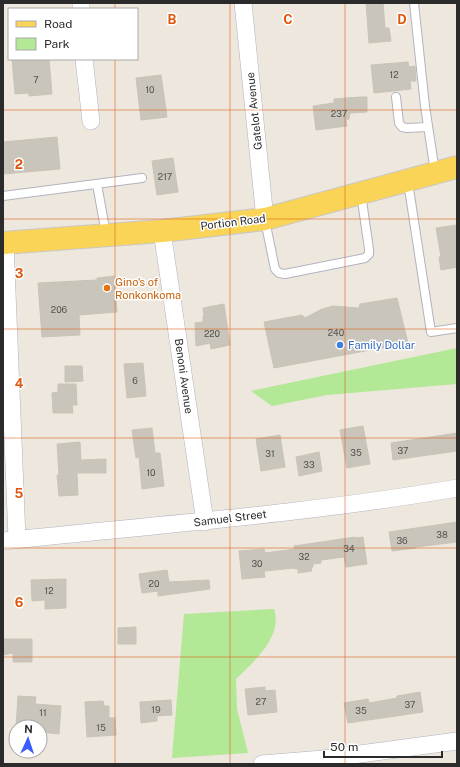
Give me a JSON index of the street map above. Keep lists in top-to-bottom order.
{
  "streets": {
    "main road": ["Portion Road"],
    "street": ["Gatelot Avenue", "Benoni Avenue", "Samuel Street"]
  },
  "crossings": [
    ["Gatelot Avenue", "Portion Road"],
    ["Portion Road", "Benoni Avenue"],
    ["Benoni Avenue", "Samuel Street"]
  ],
  "places": ["Gino's of Ronkonkoma", "Family Dollar"],
  "house_numbers": [
    "12",
    "7",
    "10",
    "237",
    "217",
    "206",
    "240",
    "220",
    "6",
    "37",
    "35",
    "31",
    "33",
    "10",
    "38",
    "36",
    "34",
    "32",
    "30",
    "20",
    "12",
    "27",
    "37",
    "19",
    "35",
    "11",
    "15"
  ],
  "legend": ["Road", "Park"],
  "scale_bar": "50 m",
  "north": "top",
  "grid": {
    "columns": ["B", "C", "D"],
    "rows": [
      "2",
      "3",
      "4",
      "5",
      "6"
    ]
  }
}
